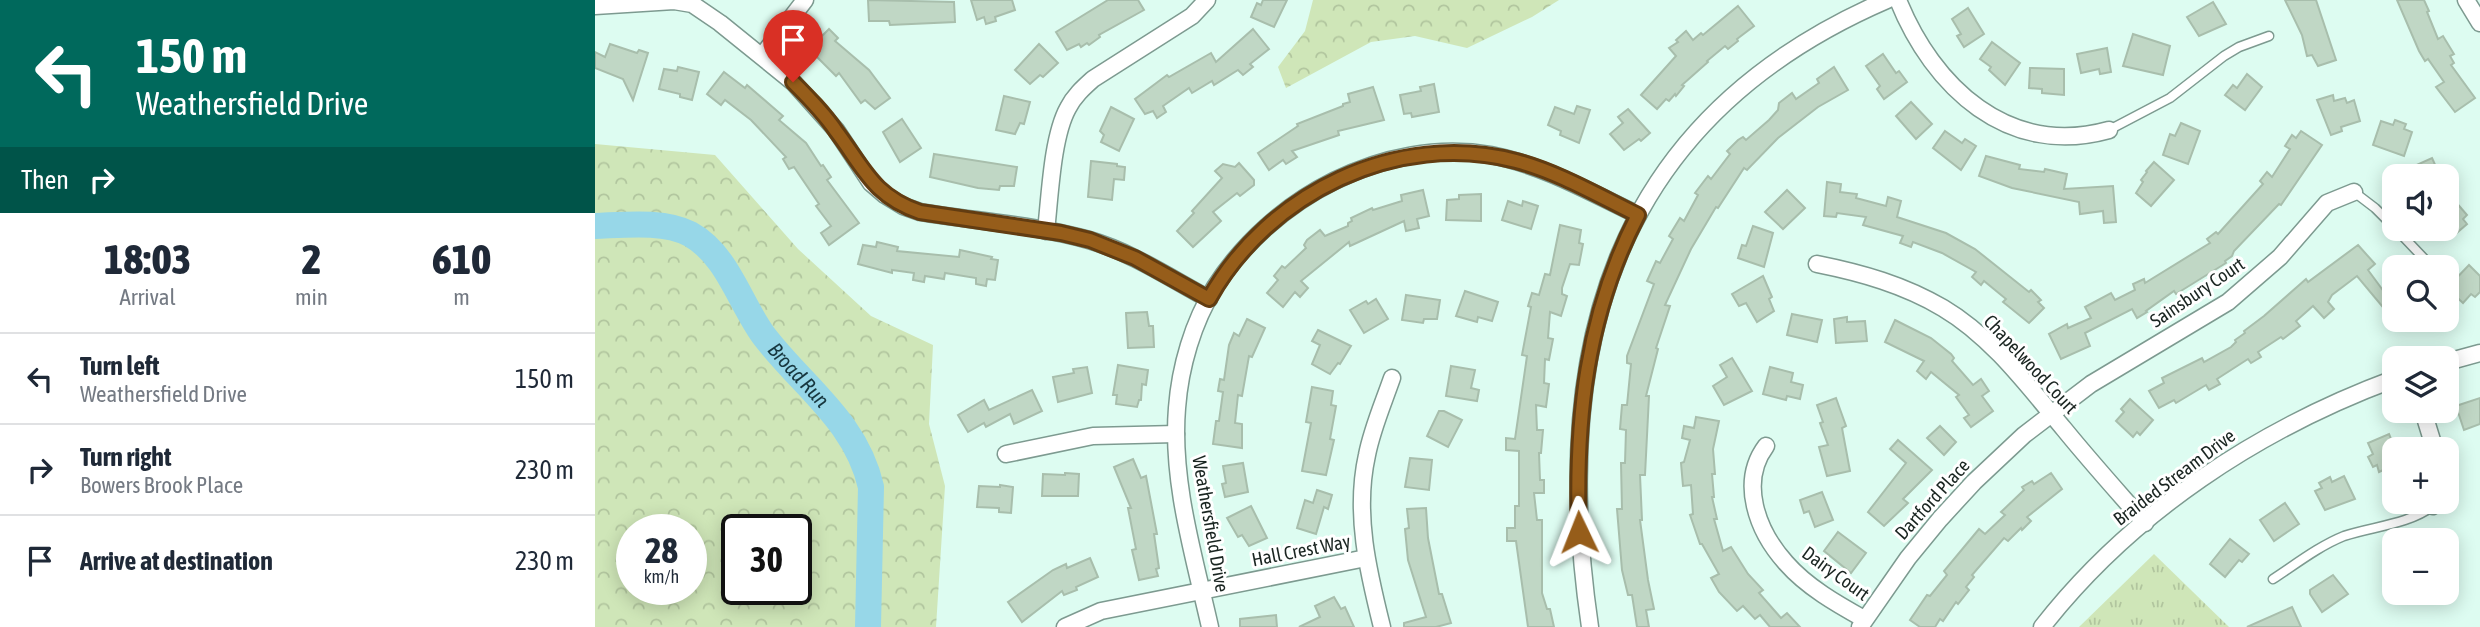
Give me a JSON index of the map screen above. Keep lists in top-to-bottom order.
{
  "streets": {
    "street": [
      "Sainsbury Court",
      "Chapelwood Court",
      "Braided Stream Drive",
      "Dartford Place",
      "Weathersfield Drive",
      "Hall Crest Way",
      "Dairy Court"
    ]
  },
  "crossings": [
    ["Sainsbury Court", "Chapelwood Court"],
    ["Sainsbury Court", "Dartford Place"],
    ["Chapelwood Court", "Braided Stream Drive"],
    ["Chapelwood Court", "Dartford Place"],
    ["Dartford Place", "Dairy Court"],
    ["Weathersfield Drive", "Hall Crest Way"]
  ],
  "water": ["Broad Run"],
  "page": {
    "turn": ["150 m", "Weathersfield Drive"],
    "then": "Then",
    "map_buttons": ["+", "−"],
    "eta": [
      "18:03",
      "Arrival",
      "2",
      "min",
      "610",
      "m"
    ],
    "list": [
      {
        "name": "Turn left",
        "note": "Weathersfield Drive",
        "value": "150 m"
      },
      {
        "name": "Turn right",
        "note": "Bowers Brook Place",
        "value": "230 m"
      },
      {
        "name": "Arrive at destination",
        "value": "230 m"
      }
    ],
    "speed": "28 km/h",
    "limit": "30"
  }
}
